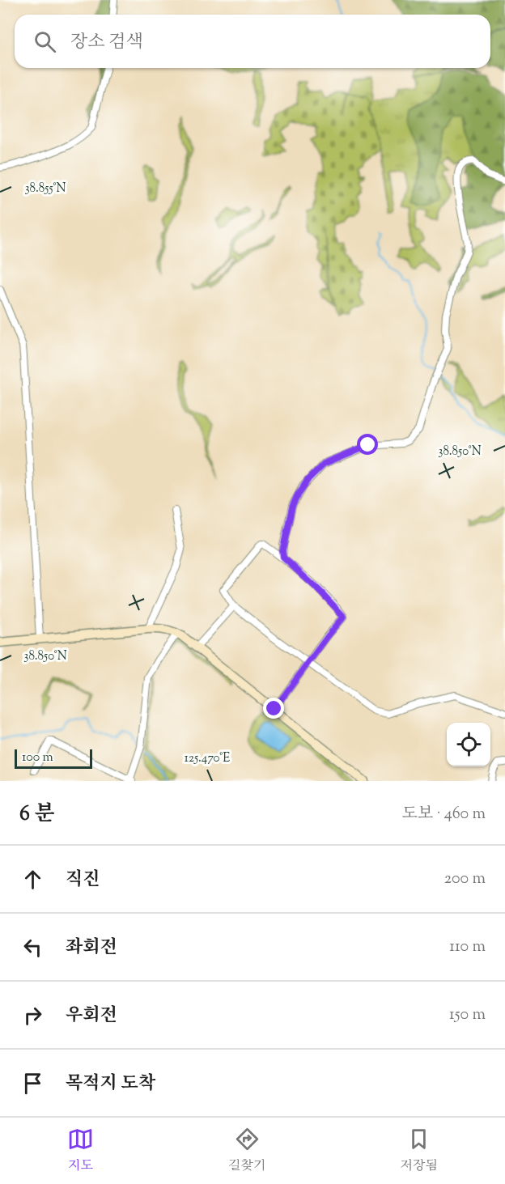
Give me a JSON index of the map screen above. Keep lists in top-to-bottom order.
{
  "scale_bar": "100 m",
  "page": {
    "search": "장소 검색",
    "scale": "100 m",
    "heading": ["6 분", "도보 · 460 m"],
    "list": [
      ["직진", "200 m"],
      ["좌회전", "110 m"],
      ["우회전", "150 m"],
      "목적지 도착"
    ],
    "nav": ["지도", "길찾기", "저장됨"]
  },
  "coordinates": ["38.855°N", "38.850°N", "125.470°E"]
}
